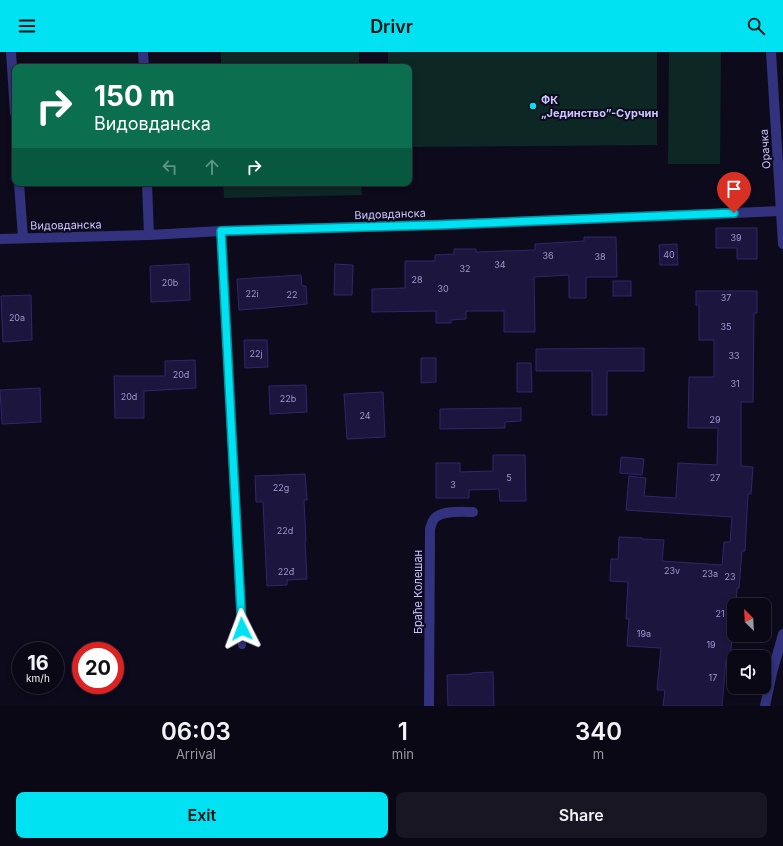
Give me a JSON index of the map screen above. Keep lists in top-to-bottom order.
{
  "streets": {
    "street": ["Орачка", "Видовданска", "Браће Колешан"]
  },
  "crossings": [
    ["Орачка", "Видовданска"]
  ],
  "places": ["ФК „Јединство”-Сурчин"],
  "house_numbers": [
    "39",
    "40",
    "36",
    "38",
    "34",
    "32",
    "28",
    "20b",
    "30",
    "22i",
    "22",
    "37",
    "20a",
    "35",
    "22j",
    "33",
    "20đ",
    "31",
    "20d",
    "22b",
    "24",
    "29",
    "5",
    "27",
    "3",
    "22g",
    "22d",
    "23v",
    "22đ",
    "23a",
    "23",
    "21",
    "19a",
    "19",
    "17"
  ],
  "north": "top left",
  "page": {
    "header": "Drivr",
    "turn": ["150 m", "Видовданска"],
    "speed": "16 km/h",
    "limit": "20",
    "eta": [
      "06:03",
      "Arrival",
      "1",
      "min",
      "340",
      "m"
    ],
    "buttons": ["Exit", "Share"]
  }
}
